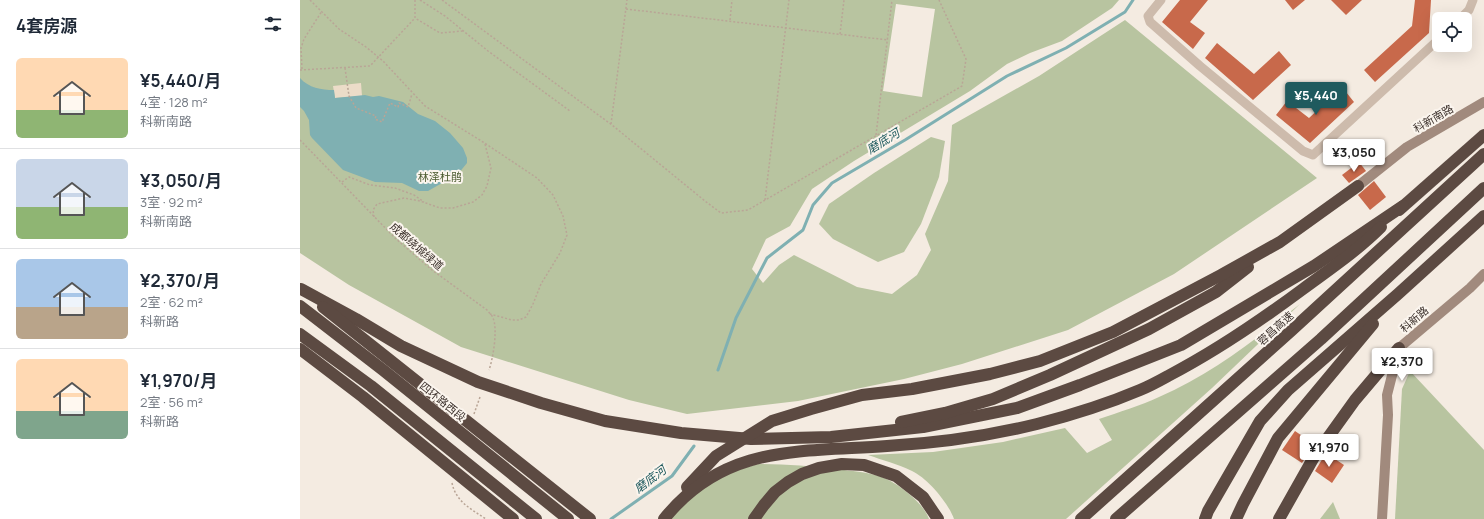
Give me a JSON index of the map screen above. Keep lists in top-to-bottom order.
{
  "streets": {
    "highway": ["蓉昌高速", "四环路西段"],
    "main road": ["科新南路", "科新路"],
    "path": ["成都绕城绿道"]
  },
  "water": ["磨底河"],
  "parks": ["林泽杜鹃"],
  "page": {
    "heading": "4套房源",
    "list": [
      {
        "name": "¥5,440/月",
        "note": "4室 · 128 m² · 科新南路"
      },
      {
        "name": "¥3,050/月",
        "note": "3室 · 92 m² · 科新南路"
      },
      {
        "name": "¥2,370/月",
        "note": "2室 · 62 m² · 科新路"
      },
      {
        "name": "¥1,970/月",
        "note": "2室 · 56 m² · 科新路"
      }
    ],
    "price": [
      "¥5,440",
      "¥3,050",
      "¥2,370",
      "¥1,970"
    ]
  }
}
